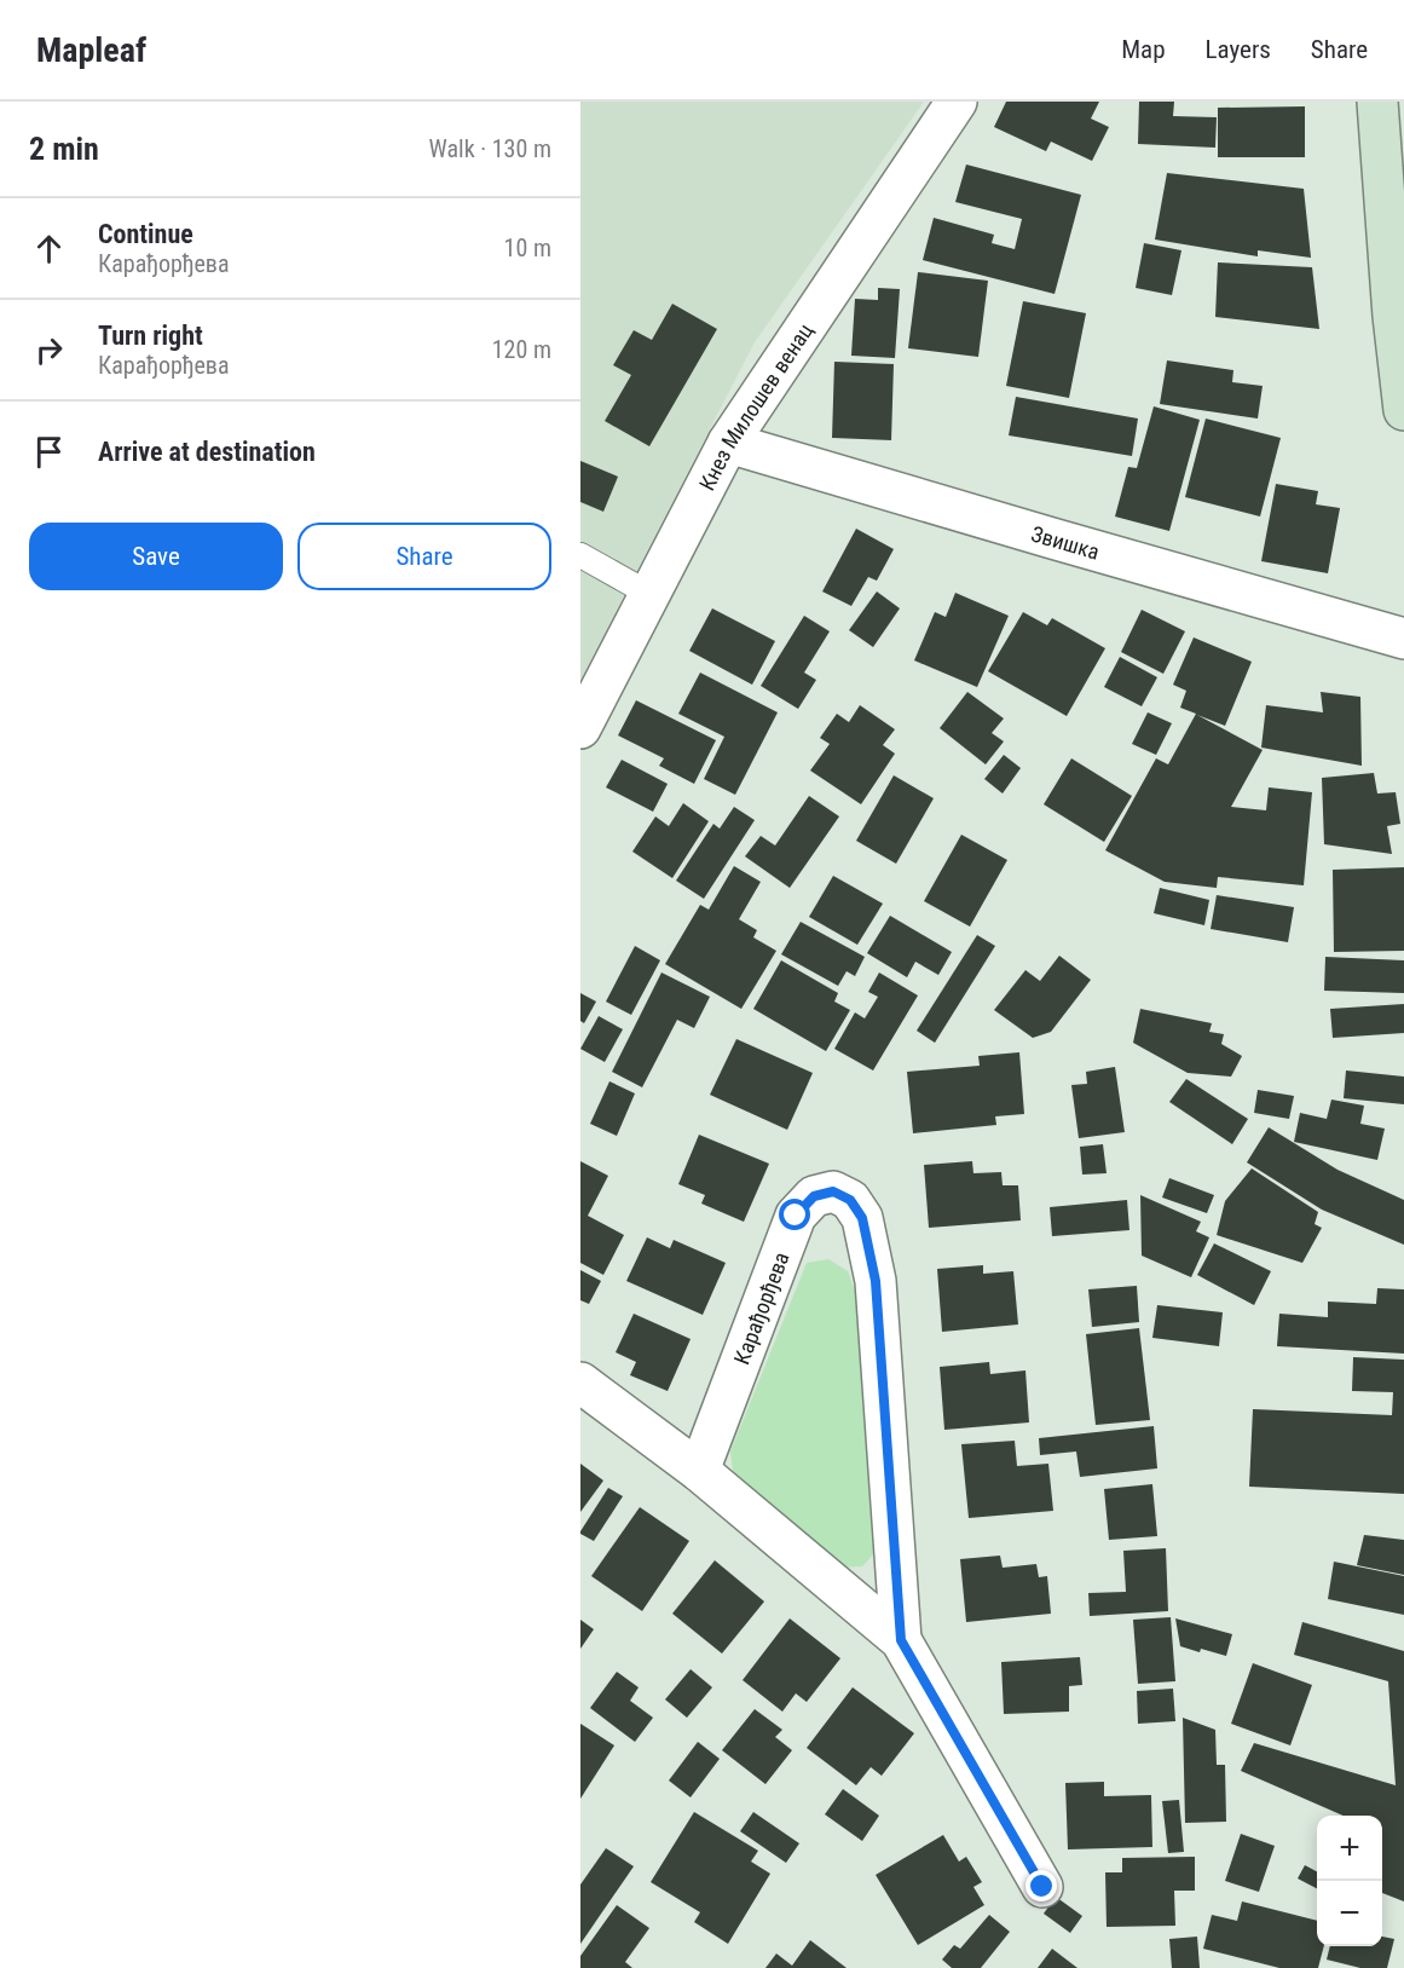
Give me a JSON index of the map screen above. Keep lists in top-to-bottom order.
{
  "streets": {
    "street": ["Кнез Милошев венац", "Звишка", "Карађорђева"]
  },
  "crossings": [
    ["Кнез Милошев венац", "Звишка"]
  ],
  "page": {
    "header": "Mapleaf",
    "nav": ["Map", "Layers", "Share"],
    "heading": ["2 min", "Walk · 130 m"],
    "list": [
      ["Continue", "Карађорђева", "10 m"],
      ["Turn right", "Карађорђева", "120 m"],
      "Arrive at destination"
    ],
    "buttons": ["Save", "Share"],
    "map_buttons": ["+", "−"]
  }
}
